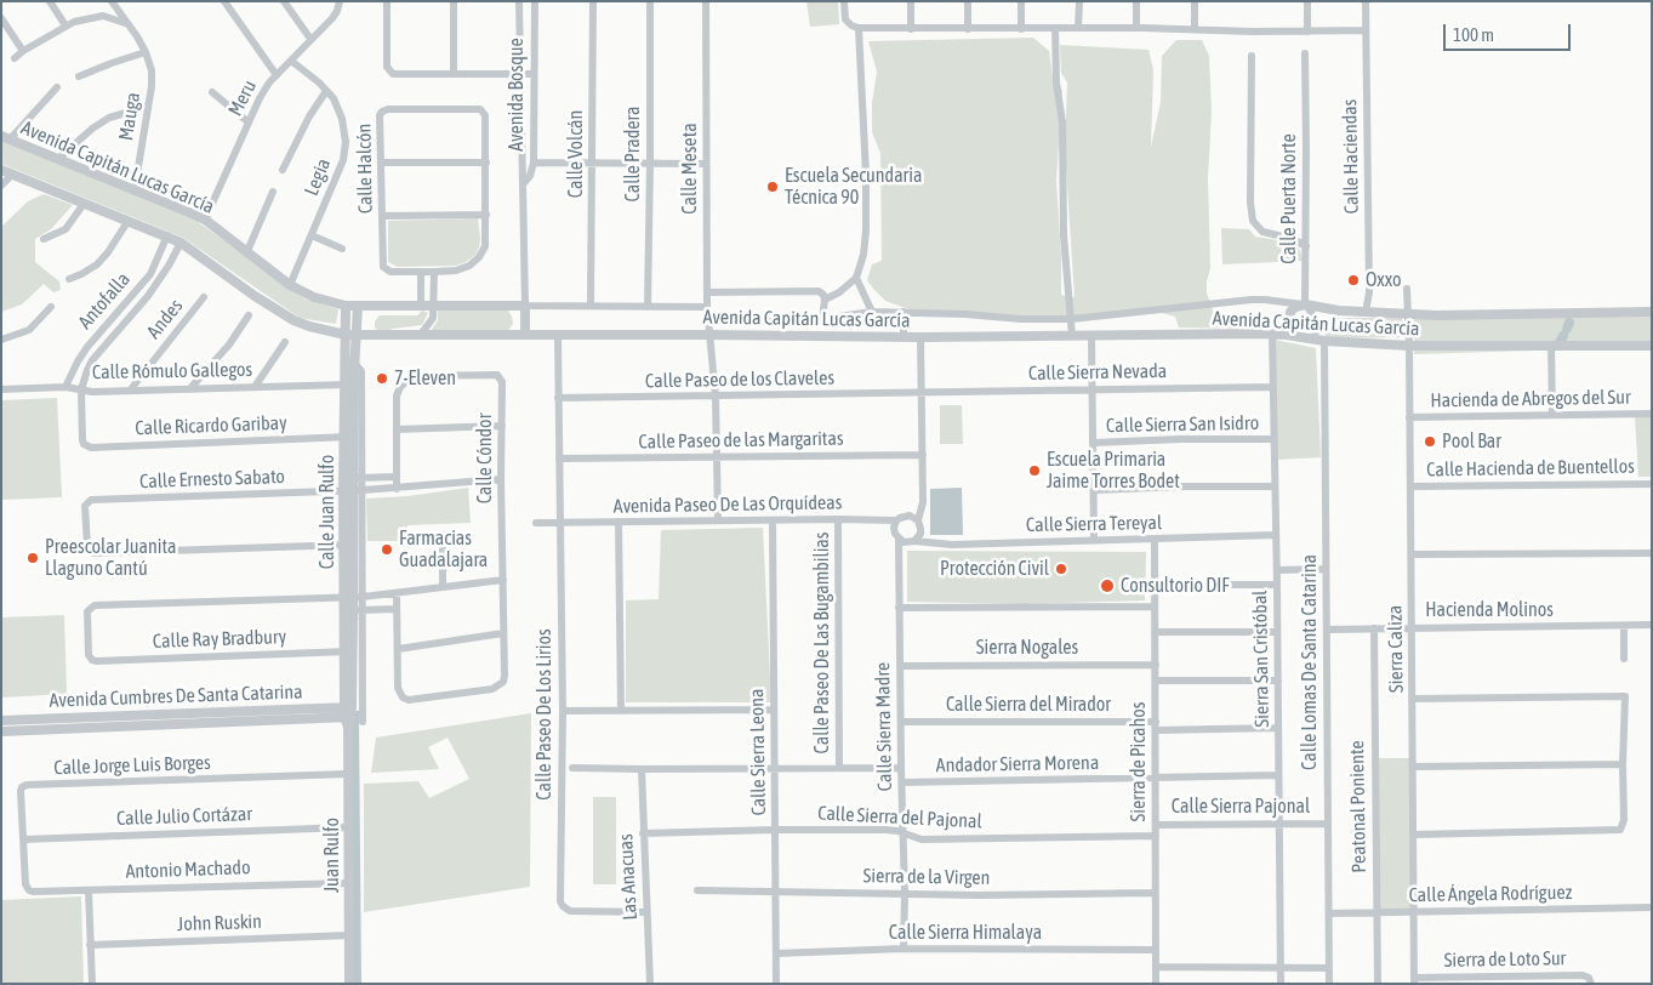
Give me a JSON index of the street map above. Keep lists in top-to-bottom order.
{
  "streets": {
    "street": [
      "Avenida Bosque",
      "Meru",
      "Mauga",
      "Calle Volcán",
      "Calle Pradera",
      "Calle Haciendas",
      "Avenida Capitán Lucas García",
      "Calle Halcón",
      "Calle Meseta",
      "Legia",
      "Calle Puerta Norte",
      "Antofalla",
      "Andes",
      "Calle Rómulo Gallegos",
      "Calle Sierra Nevada",
      "Calle Paseo de los Claveles",
      "Hacienda de Abregos del Sur",
      "Calle Sierra San Isidro",
      "Calle Ricardo Garibay",
      "Calle Paseo de las Margaritas",
      "Calle Cóndor",
      "Calle Hacienda de Buentellos",
      "Calle Ernesto Sabato",
      "Avenida Paseo De Las Orquídeas",
      "Calle Juan Rulfo",
      "Calle Sierra Tereyal",
      "Hacienda Molinos",
      "Calle Ray Bradbury",
      "Calle Paseo De Las Bugambilias",
      "Sierra Nogales",
      "Sierra Caliza",
      "Sierra San Cristóbal",
      "Calle Lomas De Santa Catarina",
      "Avenida Cumbres De Santa Catarina",
      "Calle Sierra del Mirador",
      "Calle Paseo De Los Lirios",
      "Calle Sierra Madre",
      "Calle Sierra Leona",
      "Sierra de Picahos",
      "Andador Sierra Morena",
      "Calle Jorge Luis Borges",
      "Calle Sierra Pajonal",
      "Peatonal Poniente",
      "Calle Julio Cortázar",
      "Calle Sierra del Pajonal",
      "Juan Rulfo",
      "Antonio Machado",
      "Las Anacuas",
      "Sierra de la Virgen",
      "Calle Ángela Rodríguez",
      "John Ruskin",
      "Calle Sierra Himalaya",
      "Sierra de Loto Sur"
    ]
  },
  "crossings": [
    ["Avenida Bosque", "Avenida Capitán Lucas García"],
    ["Meru", "Avenida Capitán Lucas García"],
    ["Meru", "Legia"],
    ["Mauga", "Avenida Capitán Lucas García"],
    ["Calle Haciendas", "Avenida Capitán Lucas García"],
    ["Avenida Capitán Lucas García", "Calle Meseta"],
    ["Avenida Capitán Lucas García", "Legia"],
    ["Avenida Capitán Lucas García", "Calle Puerta Norte"],
    ["Avenida Capitán Lucas García", "Antofalla"],
    ["Avenida Capitán Lucas García", "Calle Juan Rulfo"],
    ["Avenida Capitán Lucas García", "Sierra Caliza"],
    ["Avenida Capitán Lucas García", "Sierra San Cristóbal"],
    ["Avenida Capitán Lucas García", "Calle Lomas De Santa Catarina"],
    ["Calle Meseta", "Calle Paseo de los Claveles"],
    ["Calle Meseta", "Calle Paseo de las Margaritas"],
    ["Calle Meseta", "Avenida Paseo De Las Orquídeas"],
    ["Antofalla", "Calle Rómulo Gallegos"],
    ["Antofalla", "Calle Ricardo Garibay"],
    ["Andes", "Calle Rómulo Gallegos"],
    ["Calle Rómulo Gallegos", "Calle Ricardo Garibay"],
    ["Calle Rómulo Gallegos", "Calle Juan Rulfo"],
    ["Calle Sierra Nevada", "Calle Paseo de los Claveles"],
    ["Calle Sierra Nevada", "Sierra San Cristóbal"],
    ["Hacienda de Abregos del Sur", "Sierra Caliza"],
    ["Calle Sierra San Isidro", "Sierra San Cristóbal"],
    ["Calle Ricardo Garibay", "Calle Juan Rulfo"],
    ["Calle Cóndor", "Calle Ernesto Sabato"],
    ["Calle Hacienda de Buentellos", "Sierra Caliza"],
    ["Calle Ernesto Sabato", "Calle Juan Rulfo"],
    ["Avenida Paseo De Las Orquídeas", "Calle Sierra Tereyal"],
    ["Avenida Paseo De Las Orquídeas", "Calle Paseo De Las Bugambilias"],
    ["Avenida Paseo De Las Orquídeas", "Calle Paseo De Los Lirios"],
    ["Avenida Paseo De Las Orquídeas", "Calle Sierra Madre"],
    ["Avenida Paseo De Las Orquídeas", "Calle Sierra Leona"],
    ["Calle Juan Rulfo", "Calle Ray Bradbury"],
    ["Calle Juan Rulfo", "Avenida Cumbres De Santa Catarina"],
    ["Calle Juan Rulfo", "Juan Rulfo"],
    ["Calle Sierra Tereyal", "Sierra San Cristóbal"],
    ["Calle Sierra Tereyal", "Calle Sierra Madre"],
    ["Calle Sierra Tereyal", "Sierra de Picahos"],
    ["Hacienda Molinos", "Sierra Caliza"],
    ["Hacienda Molinos", "Calle Lomas De Santa Catarina"],
    ["Hacienda Molinos", "Peatonal Poniente"],
    ["Sierra Nogales", "Calle Sierra Madre"],
    ["Sierra Nogales", "Sierra de Picahos"],
    ["Sierra Caliza", "Calle Ángela Rodríguez"],
    ["Sierra Caliza", "Sierra de Loto Sur"],
    ["Sierra San Cristóbal", "Calle Sierra del Mirador"],
    ["Sierra San Cristóbal", "Andador Sierra Morena"],
    ["Sierra San Cristóbal", "Calle Sierra Pajonal"],
    ["Calle Lomas De Santa Catarina", "Calle Sierra Pajonal"],
    ["Calle Lomas De Santa Catarina", "Calle Ángela Rodríguez"],
    ["Avenida Cumbres De Santa Catarina", "Juan Rulfo"],
    ["Calle Sierra del Mirador", "Calle Sierra Madre"],
    ["Calle Sierra del Mirador", "Sierra de Picahos"],
    ["Calle Paseo De Los Lirios", "Las Anacuas"],
    ["Calle Sierra Madre", "Andador Sierra Morena"],
    ["Calle Sierra Madre", "Calle Sierra del Pajonal"],
    ["Calle Sierra Madre", "Sierra de la Virgen"],
    ["Calle Sierra Madre", "Calle Sierra Himalaya"],
    ["Calle Sierra Leona", "Calle Sierra del Pajonal"],
    ["Calle Sierra Leona", "Sierra de la Virgen"],
    ["Calle Sierra Leona", "Calle Sierra Himalaya"],
    ["Sierra de Picahos", "Andador Sierra Morena"],
    ["Sierra de Picahos", "Calle Sierra Pajonal"],
    ["Sierra de Picahos", "Calle Sierra del Pajonal"],
    ["Sierra de Picahos", "Sierra de la Virgen"],
    ["Sierra de Picahos", "Calle Sierra Himalaya"],
    ["Calle Jorge Luis Borges", "Calle Julio Cortázar"],
    ["Calle Jorge Luis Borges", "Juan Rulfo"],
    ["Calle Jorge Luis Borges", "Antonio Machado"],
    ["Peatonal Poniente", "Calle Ángela Rodríguez"],
    ["Calle Julio Cortázar", "Juan Rulfo"],
    ["Calle Sierra del Pajonal", "Las Anacuas"],
    ["Juan Rulfo", "Antonio Machado"],
    ["Juan Rulfo", "John Ruskin"]
  ],
  "places": [
    "Escuela Secundaria Técnica 90",
    "Oxxo",
    "7-Eleven",
    "Pool Bar",
    "Escuela Primaria Jaime Torres Bodet",
    "Farmacias Guadalajara",
    "Preescolar Juanita Llaguno Cantú",
    "Protección Civil",
    "Consultorio DIF"
  ],
  "scale_bar": "100 m"
}
